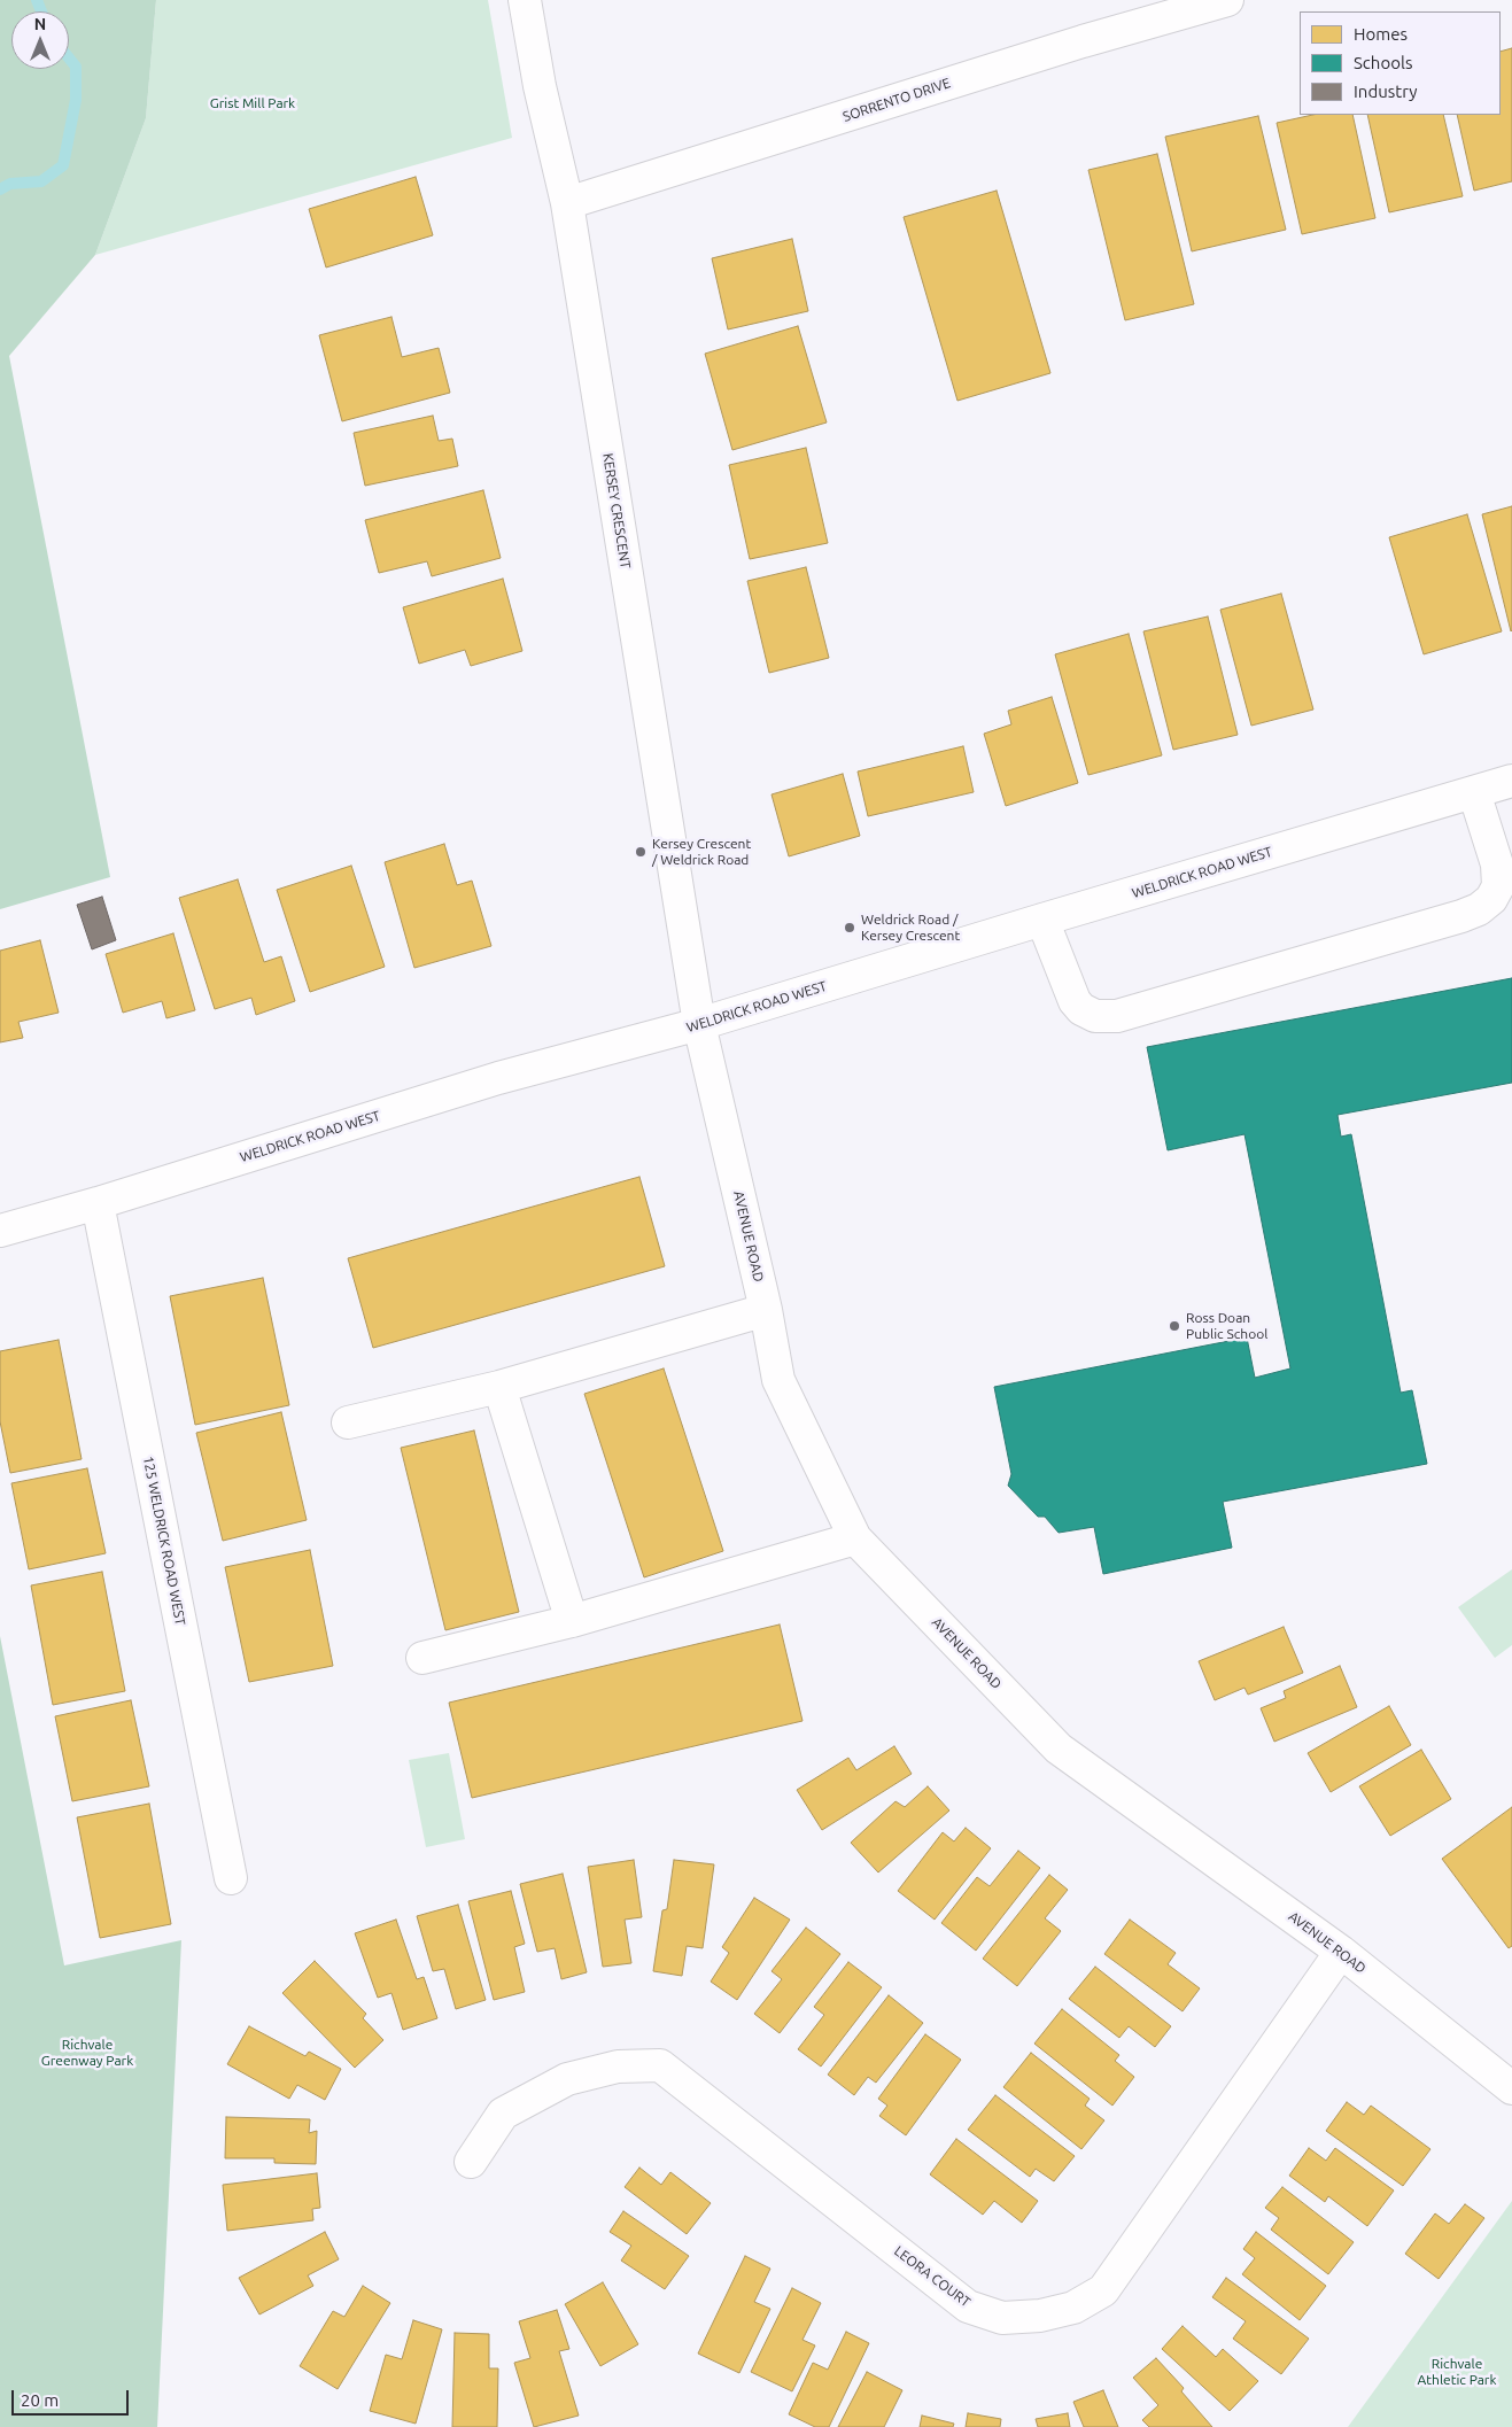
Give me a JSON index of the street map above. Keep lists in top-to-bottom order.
{
  "streets": {
    "street": [
      "SORRENTO DRIVE",
      "KERSEY CRESCENT",
      "WELDRICK ROAD WEST",
      "AVENUE ROAD",
      "125 WELDRICK ROAD WEST",
      "LEORA COURT"
    ]
  },
  "crossings": [
    ["SORRENTO DRIVE", "KERSEY CRESCENT"],
    ["KERSEY CRESCENT", "WELDRICK ROAD WEST"],
    ["KERSEY CRESCENT", "AVENUE ROAD"],
    ["WELDRICK ROAD WEST", "AVENUE ROAD"],
    ["WELDRICK ROAD WEST", "125 WELDRICK ROAD WEST"],
    ["AVENUE ROAD", "LEORA COURT"]
  ],
  "parks": ["Grist Mill Park", "Richvale Greenway Park", "Richvale Athletic Park"],
  "places": ["Kersey Crescent / Weldrick Road", "Weldrick Road / Kersey Crescent", "Ross Doan Public School"],
  "legend": ["Homes", "Schools", "Industry"],
  "scale_bar": "20 m",
  "north": "top"
}
